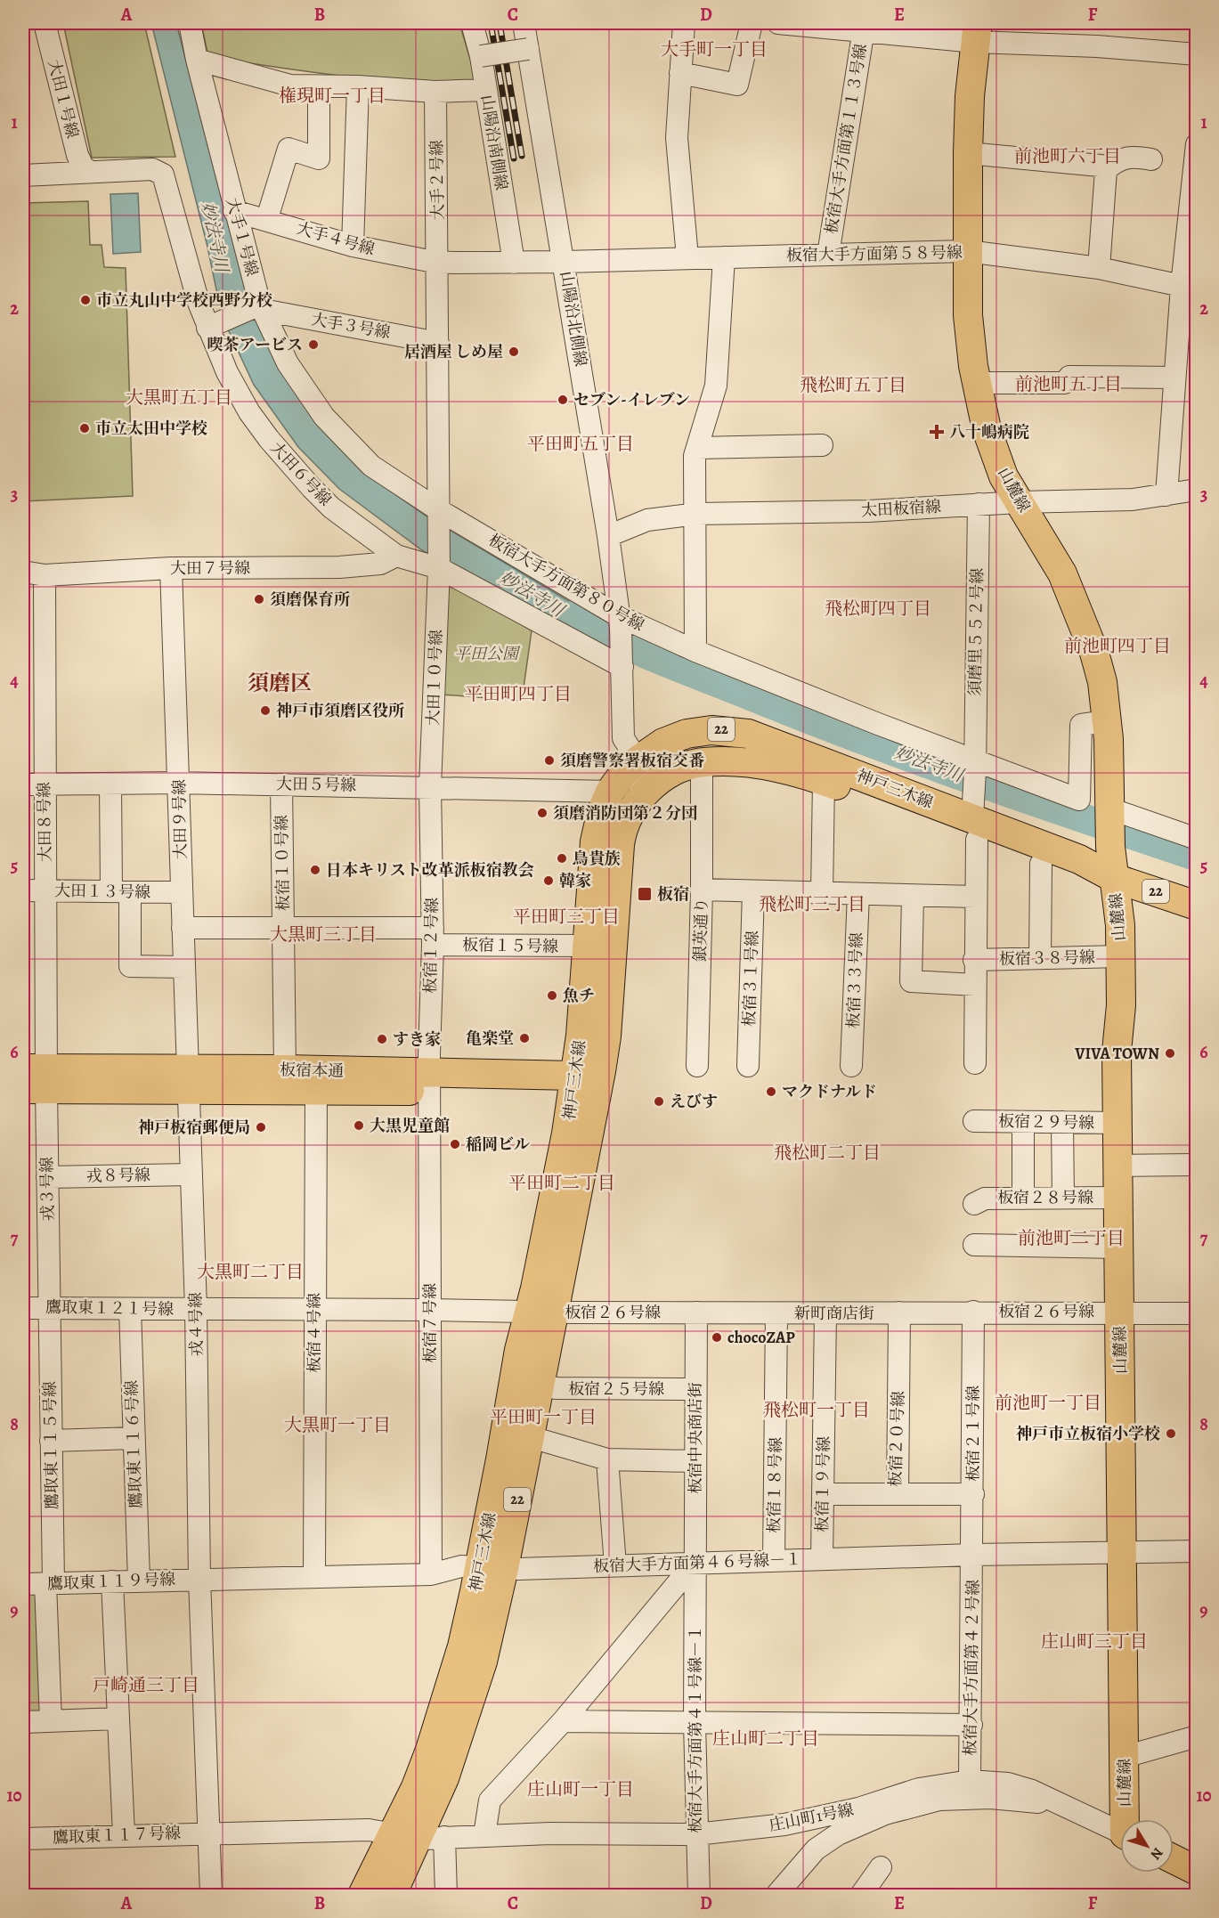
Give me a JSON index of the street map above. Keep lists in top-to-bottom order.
{
  "streets": {
    "main road": [
      "山麓線",
      "22",
      "神戸三木線",
      "板宿本通"
    ],
    "street": [
      "大田１号線",
      "板宿大手方面第１１３号線",
      "山陽沿南側線",
      "大手２号線",
      "大手１号線",
      "大手４号線",
      "板宿大手方面第５８号線",
      "山陽沿北側線",
      "大手３号線",
      "大田６号線",
      "太田板宿線",
      "大田７号線",
      "板宿大手方面第８０号線",
      "須磨里５５２号線",
      "大田１０号線",
      "大田５号線",
      "大田９号線",
      "大田８号線",
      "板宿１０号線",
      "大田１３号線",
      "銀英通り",
      "板宿１２号線",
      "板宿１５号線",
      "板宿３８号線",
      "板宿３１号線",
      "板宿３３号線",
      "板宿２９号線",
      "戎８号線",
      "戎３号線",
      "板宿２８号線",
      "鷹取東１２１号線",
      "板宿２６号線",
      "新町商店街",
      "板宿７号線",
      "戎４号線",
      "板宿４号線",
      "板宿２５号線",
      "板宿２１号線",
      "板宿中央商店街",
      "板宿２０号線",
      "鷹取東１１６号線",
      "鷹取東１１５号線",
      "板宿１９号線",
      "板宿１８号線",
      "板宿大手方面第４６号線－１",
      "鷹取東１１９号線",
      "板宿大手方面第４２号線",
      "板宿大手方面第４１号線－１",
      "庄山町1号線",
      "鷹取東１１７号線"
    ]
  },
  "crossings": [
    ["大田１号線", "大田６号線"],
    ["板宿大手方面第１１３号線", "板宿大手方面第５８号線"],
    ["山陽沿南側線", "大手４号線"],
    ["山陽沿南側線", "板宿大手方面第５８号線"],
    ["大手２号線", "大手１号線"],
    ["大手２号線", "大手４号線"],
    ["大手２号線", "大手３号線"],
    ["大手２号線", "板宿大手方面第８０号線"],
    ["大手２号線", "大田１０号線"],
    ["大手１号線", "大手４号線"],
    ["大手１号線", "大手３号線"],
    ["大手１号線", "板宿大手方面第８０号線"],
    ["大手１号線", "大田１０号線"],
    ["大手４号線", "板宿大手方面第５８号線"],
    ["板宿大手方面第５８号線", "山陽沿北側線"],
    ["板宿大手方面第５８号線", "山麓線"],
    ["山陽沿北側線", "大田６号線"],
    ["山陽沿北側線", "太田板宿線"],
    ["山陽沿北側線", "板宿大手方面第８０号線"],
    ["大田６号線", "大田７号線"],
    ["大田６号線", "大田１０号線"],
    ["山麓線", "太田板宿線"],
    ["山麓線", "板宿大手方面第８０号線"],
    ["山麓線", "神戸三木線"],
    ["山麓線", "板宿３８号線"],
    ["山麓線", "板宿２９号線"],
    ["山麓線", "板宿２８号線"],
    ["山麓線", "板宿２６号線"],
    ["山麓線", "板宿大手方面第４６号線－１"],
    ["太田板宿線", "須磨里５５２号線"],
    ["大田７号線", "大田９号線"],
    ["大田７号線", "大田８号線"],
    ["板宿大手方面第８０号線", "須磨里５５２号線"],
    ["板宿大手方面第８０号線", "大田１０号線"],
    ["須磨里５５２号線", "神戸三木線"],
    ["須磨里５５２号線", "板宿３８号線"],
    ["大田１０号線", "大田５号線"],
    ["大田１０号線", "板宿１２号線"],
    ["大田５号線", "神戸三木線"],
    ["大田５号線", "大田９号線"],
    ["大田５号線", "大田８号線"],
    ["大田５号線", "板宿１０号線"],
    ["大田５号線", "板宿１２号線"],
    ["神戸三木線", "銀英通り"],
    ["神戸三木線", "板宿１５号線"],
    ["神戸三木線", "板宿本通"],
    ["神戸三木線", "板宿２６号線"],
    ["神戸三木線", "板宿２５号線"],
    ["神戸三木線", "板宿大手方面第４６号線－１"],
    ["神戸三木線", "庄山町1号線"],
    ["神戸三木線", "鷹取東１１７号線"],
    ["大田９号線", "大田１３号線"],
    ["大田９号線", "板宿１５号線"],
    ["大田９号線", "板宿本通"],
    ["大田９号線", "戎４号線"],
    ["大田８号線", "大田１３号線"],
    ["大田８号線", "板宿本通"],
    ["大田８号線", "戎３号線"],
    ["板宿１０号線", "板宿１５号線"],
    ["板宿１０号線", "板宿本通"],
    ["板宿１２号線", "板宿１５号線"],
    ["板宿１２号線", "板宿本通"],
    ["板宿１２号線", "板宿７号線"],
    ["板宿本通", "戎３号線"],
    ["板宿本通", "板宿７号線"],
    ["板宿本通", "戎４号線"],
    ["板宿本通", "板宿４号線"],
    ["戎８号線", "戎３号線"],
    ["戎８号線", "戎４号線"],
    ["戎３号線", "鷹取東１２１号線"],
    ["戎３号線", "鷹取東１１５号線"],
    ["鷹取東１２１号線", "板宿２６号線"],
    ["鷹取東１２１号線", "戎４号線"],
    ["鷹取東１２１号線", "板宿４号線"],
    ["鷹取東１２１号線", "鷹取東１１６号線"],
    ["鷹取東１２１号線", "鷹取東１１５号線"],
    ["板宿２６号線", "新町商店街"],
    ["板宿２６号線", "板宿７号線"],
    ["板宿２６号線", "板宿４号線"],
    ["板宿２６号線", "板宿２１号線"],
    ["板宿２６号線", "板宿中央商店街"],
    ["新町商店街", "板宿２１号線"],
    ["新町商店街", "板宿中央商店街"],
    ["新町商店街", "板宿２０号線"],
    ["新町商店街", "板宿１９号線"],
    ["新町商店街", "板宿１８号線"],
    ["板宿７号線", "板宿大手方面第４６号線－１"],
    ["戎４号線", "板宿大手方面第４６号線－１"],
    ["戎４号線", "鷹取東１１９号線"],
    ["戎４号線", "鷹取東１１７号線"],
    ["板宿４号線", "板宿大手方面第４６号線－１"],
    ["板宿２５号線", "板宿中央商店街"],
    ["板宿２１号線", "板宿大手方面第４６号線－１"],
    ["板宿２１号線", "板宿大手方面第４２号線"],
    ["板宿中央商店街", "板宿大手方面第４６号線－１"],
    ["板宿中央商店街", "板宿大手方面第４１号線－１"],
    ["板宿２０号線", "板宿１９号線"],
    ["鷹取東１１６号線", "鷹取東１１９号線"],
    ["鷹取東１１５号線", "鷹取東１１９号線"],
    ["板宿１９号線", "板宿大手方面第４６号線－１"],
    ["板宿１８号線", "板宿大手方面第４６号線－１"],
    ["板宿大手方面第４６号線－１", "鷹取東１１９号線"],
    ["板宿大手方面第４６号線－１", "板宿大手方面第４２号線"],
    ["板宿大手方面第４６号線－１", "板宿大手方面第４１号線－１"],
    ["板宿大手方面第４２号線", "庄山町1号線"],
    ["板宿大手方面第４１号線－１", "庄山町1号線"],
    ["庄山町1号線", "鷹取東１１７号線"]
  ],
  "districts": [
    "大手町一丁目",
    "権現町一丁目",
    "前池町六丁目",
    "前池町五丁目",
    "飛松町五丁目",
    "大黒町五丁目",
    "平田町五丁目",
    "飛松町四丁目",
    "前池町四丁目",
    "須磨区",
    "平田町四丁目",
    "飛松町三丁目",
    "平田町三丁目",
    "大黒町三丁目",
    "飛松町二丁目",
    "平田町二丁目",
    "前池町二丁目",
    "大黒町二丁目",
    "前池町一丁目",
    "飛松町一丁目",
    "平田町一丁目",
    "大黒町一丁目",
    "庄山町三丁目",
    "戸崎通三丁目",
    "庄山町二丁目",
    "庄山町一丁目"
  ],
  "water": ["妙法寺川"],
  "parks": ["平田公園"],
  "places": {
    "other": [
      "市立丸山中学校西野分校",
      "喫茶アービス",
      "居酒屋 しめ屋",
      "セブン-イレブン",
      "市立太田中学校",
      "須磨保育所",
      "神戸市須磨区役所",
      "須磨警察署板宿交番",
      "須磨消防団第２分団",
      "鳥貴族",
      "日本キリスト改革派板宿教会",
      "韓家",
      "魚チ",
      "亀楽堂",
      "すき家",
      "VIVA TOWN",
      "マクドナルド",
      "えびす",
      "大黒児童館",
      "神戸板宿郵便局",
      "稲岡ビル",
      "chocoZAP",
      "神戸市立板宿小学校"
    ],
    "health": ["八十嶋病院"],
    "transit": ["板宿"]
  },
  "north": "bottom right",
  "grid": {
    "columns": [
      "A",
      "B",
      "C",
      "D",
      "E",
      "F"
    ],
    "rows": [
      "1",
      "2",
      "3",
      "4",
      "5",
      "6",
      "7",
      "8",
      "9",
      "10"
    ]
  }
}
